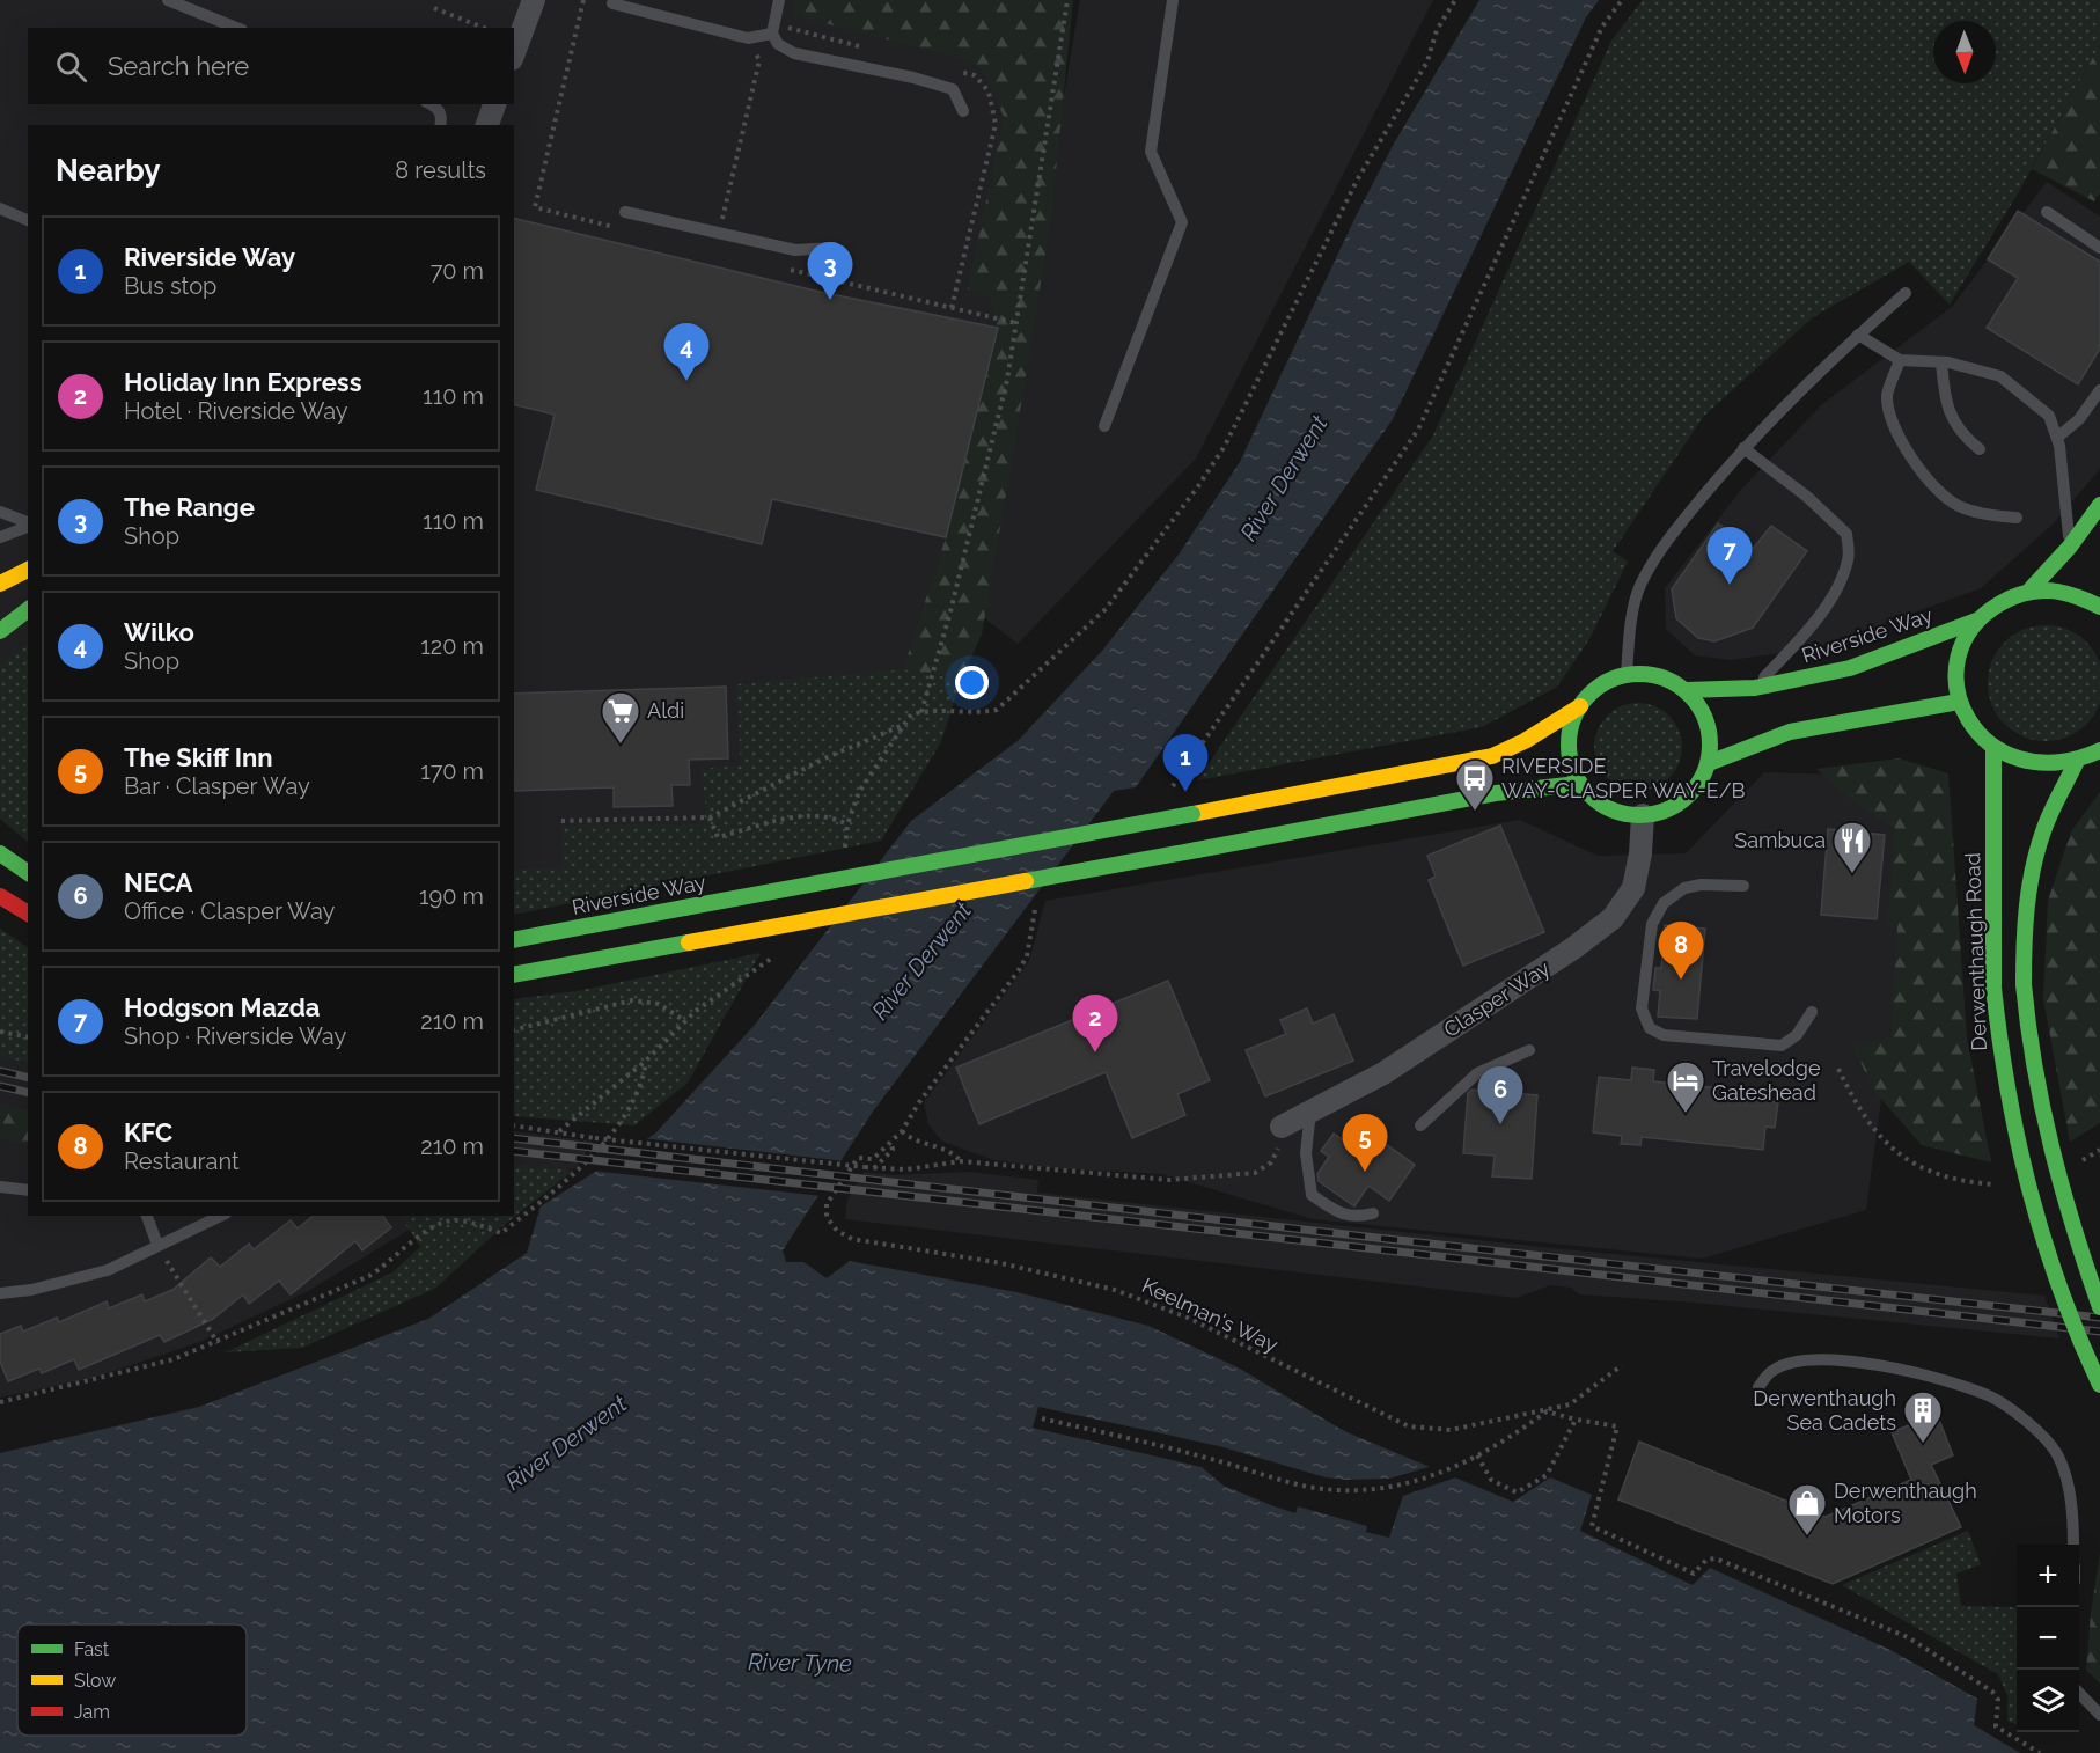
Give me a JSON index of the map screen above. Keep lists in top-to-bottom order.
{
  "streets": {
    "main road": ["Riverside Way", "Derwenthaugh Road"],
    "street": ["Clasper Way"],
    "path": ["Keelman's Way"]
  },
  "crossings": [
    ["Riverside Way", "Clasper Way"]
  ],
  "water": ["River Derwent", "River Tyne"],
  "places": {
    "supermarket": ["Aldi"],
    "bus stop": ["RIVERSIDE WAY-CLASPER WAY-E/B"],
    "restaurant": ["Sambuca"],
    "hotel": ["Travelodge Gateshead"],
    "building": ["Derwenthaugh Sea Cadets"],
    "shop": ["Derwenthaugh Motors"]
  },
  "legend": ["Fast", "Slow", "Jam"],
  "north": "bottom",
  "page": {
    "search": "Search here",
    "heading": ["Nearby", "8 results"],
    "list": [
      {
        "mark": "1",
        "name": "Riverside Way",
        "note": "Bus stop",
        "value": "70 m"
      },
      {
        "mark": "2",
        "name": "Holiday Inn Express",
        "note": "Hotel · Riverside Way",
        "value": "110 m"
      },
      {
        "mark": "3",
        "name": "The Range",
        "note": "Shop",
        "value": "110 m"
      },
      {
        "mark": "4",
        "name": "Wilko",
        "note": "Shop",
        "value": "120 m"
      },
      {
        "mark": "5",
        "name": "The Skiff Inn",
        "note": "Bar · Clasper Way",
        "value": "170 m"
      },
      {
        "mark": "6",
        "name": "NECA",
        "note": "Office · Clasper Way",
        "value": "190 m"
      },
      {
        "mark": "7",
        "name": "Hodgson Mazda",
        "note": "Shop · Riverside Way",
        "value": "210 m"
      },
      {
        "mark": "8",
        "name": "KFC",
        "note": "Restaurant",
        "value": "210 m"
      }
    ],
    "pins": [
      "3",
      "4",
      "7",
      "1",
      "8",
      "2",
      "6",
      "5"
    ],
    "map_buttons": ["+", "−"]
  }
}
